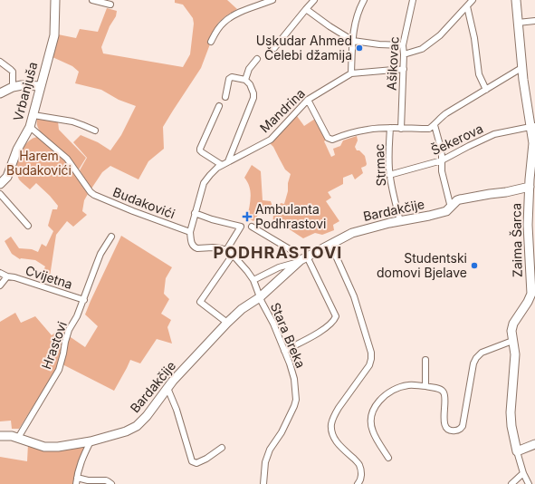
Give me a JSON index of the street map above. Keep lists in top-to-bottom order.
{
  "streets": {
    "street": [
      "Ašikovac",
      "Vrbanjuša",
      "Mandrina",
      "Šekerova",
      "Strmac",
      "Budakovići",
      "Bardakčije",
      "Zaima Šarca",
      "Cvijetna",
      "Stara Breka",
      "Hrastovi"
    ]
  },
  "crossings": [
    ["Ašikovac", "Mandrina"],
    ["Vrbanjuša", "Budakovići"],
    ["Mandrina", "Budakovići"],
    ["Šekerova", "Strmac"],
    ["Šekerova", "Zaima Šarca"],
    ["Strmac", "Bardakčije"],
    ["Bardakčije", "Zaima Šarca"],
    ["Bardakčije", "Stara Breka"],
    ["Bardakčije", "Hrastovi"],
    ["Cvijetna", "Hrastovi"]
  ],
  "districts": ["PODHRASTOVI"],
  "parks": ["Harem Budakovići"],
  "places": {
    "other": ["Uskudar Ahmed Čelebi džamija", "Studentski domovi Bjelave"],
    "health": ["Ambulanta Podhrastovi"]
  }
}
